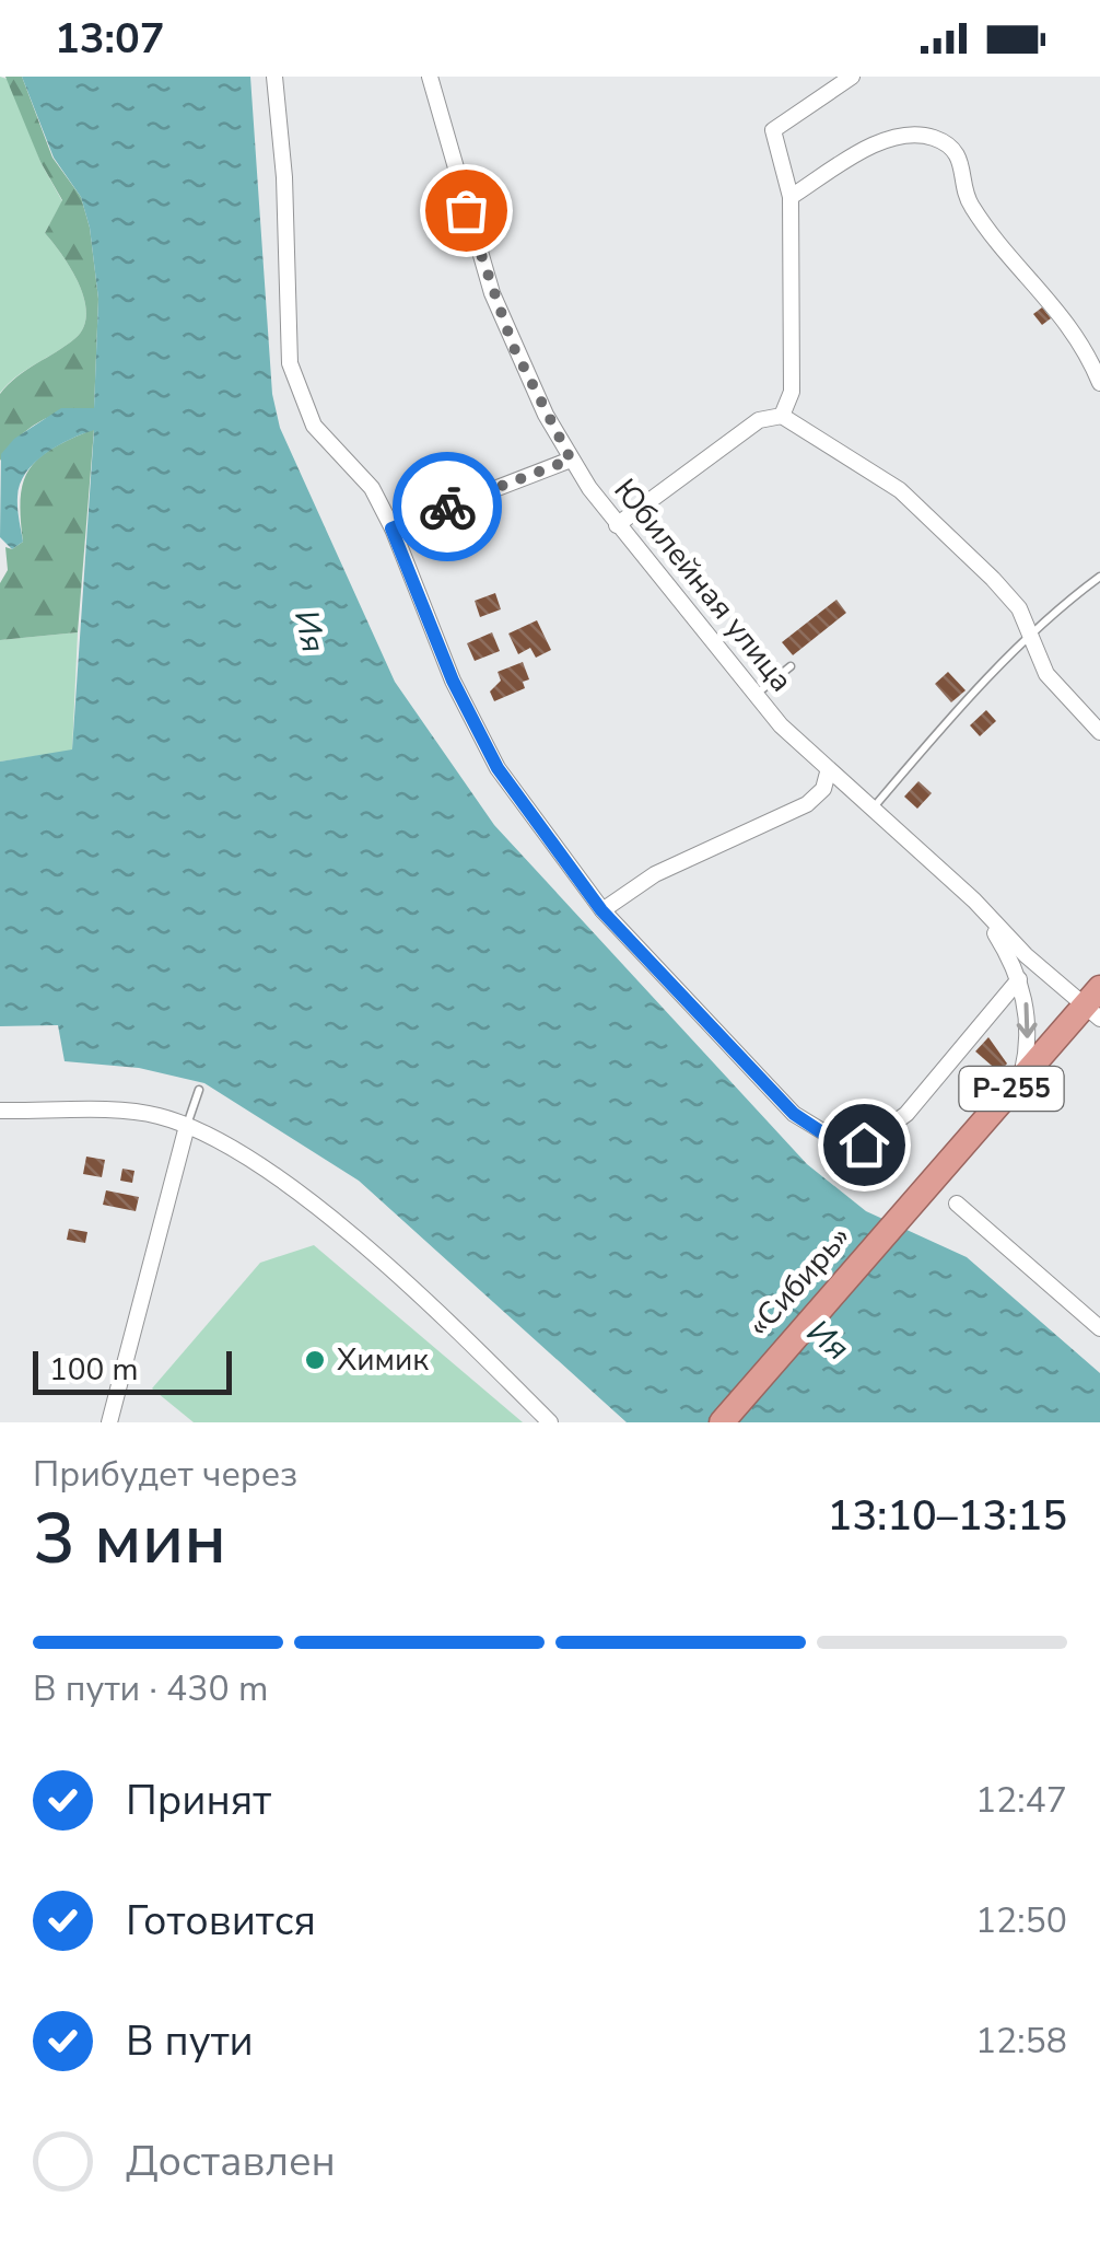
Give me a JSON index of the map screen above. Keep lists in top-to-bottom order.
{
  "streets": {
    "highway": ["Р-255", "«Сибирь»"],
    "street": ["Юбилейная улица"]
  },
  "crossings": [
    ["Юбилейная улица", "«Сибирь»"]
  ],
  "water": ["Ия"],
  "places": ["Химик"],
  "scale_bar": "100 m",
  "page": {
    "status": "13:07",
    "scale": "100 m",
    "heading": ["3 мин", "Прибудет через", "13:10–13:15"],
    "bar": "В пути · 430 m",
    "list": [
      ["Принят", "12:47"],
      ["Готовится", "12:50"],
      ["В пути", "12:58"],
      "Доставлен"
    ]
  }
}
